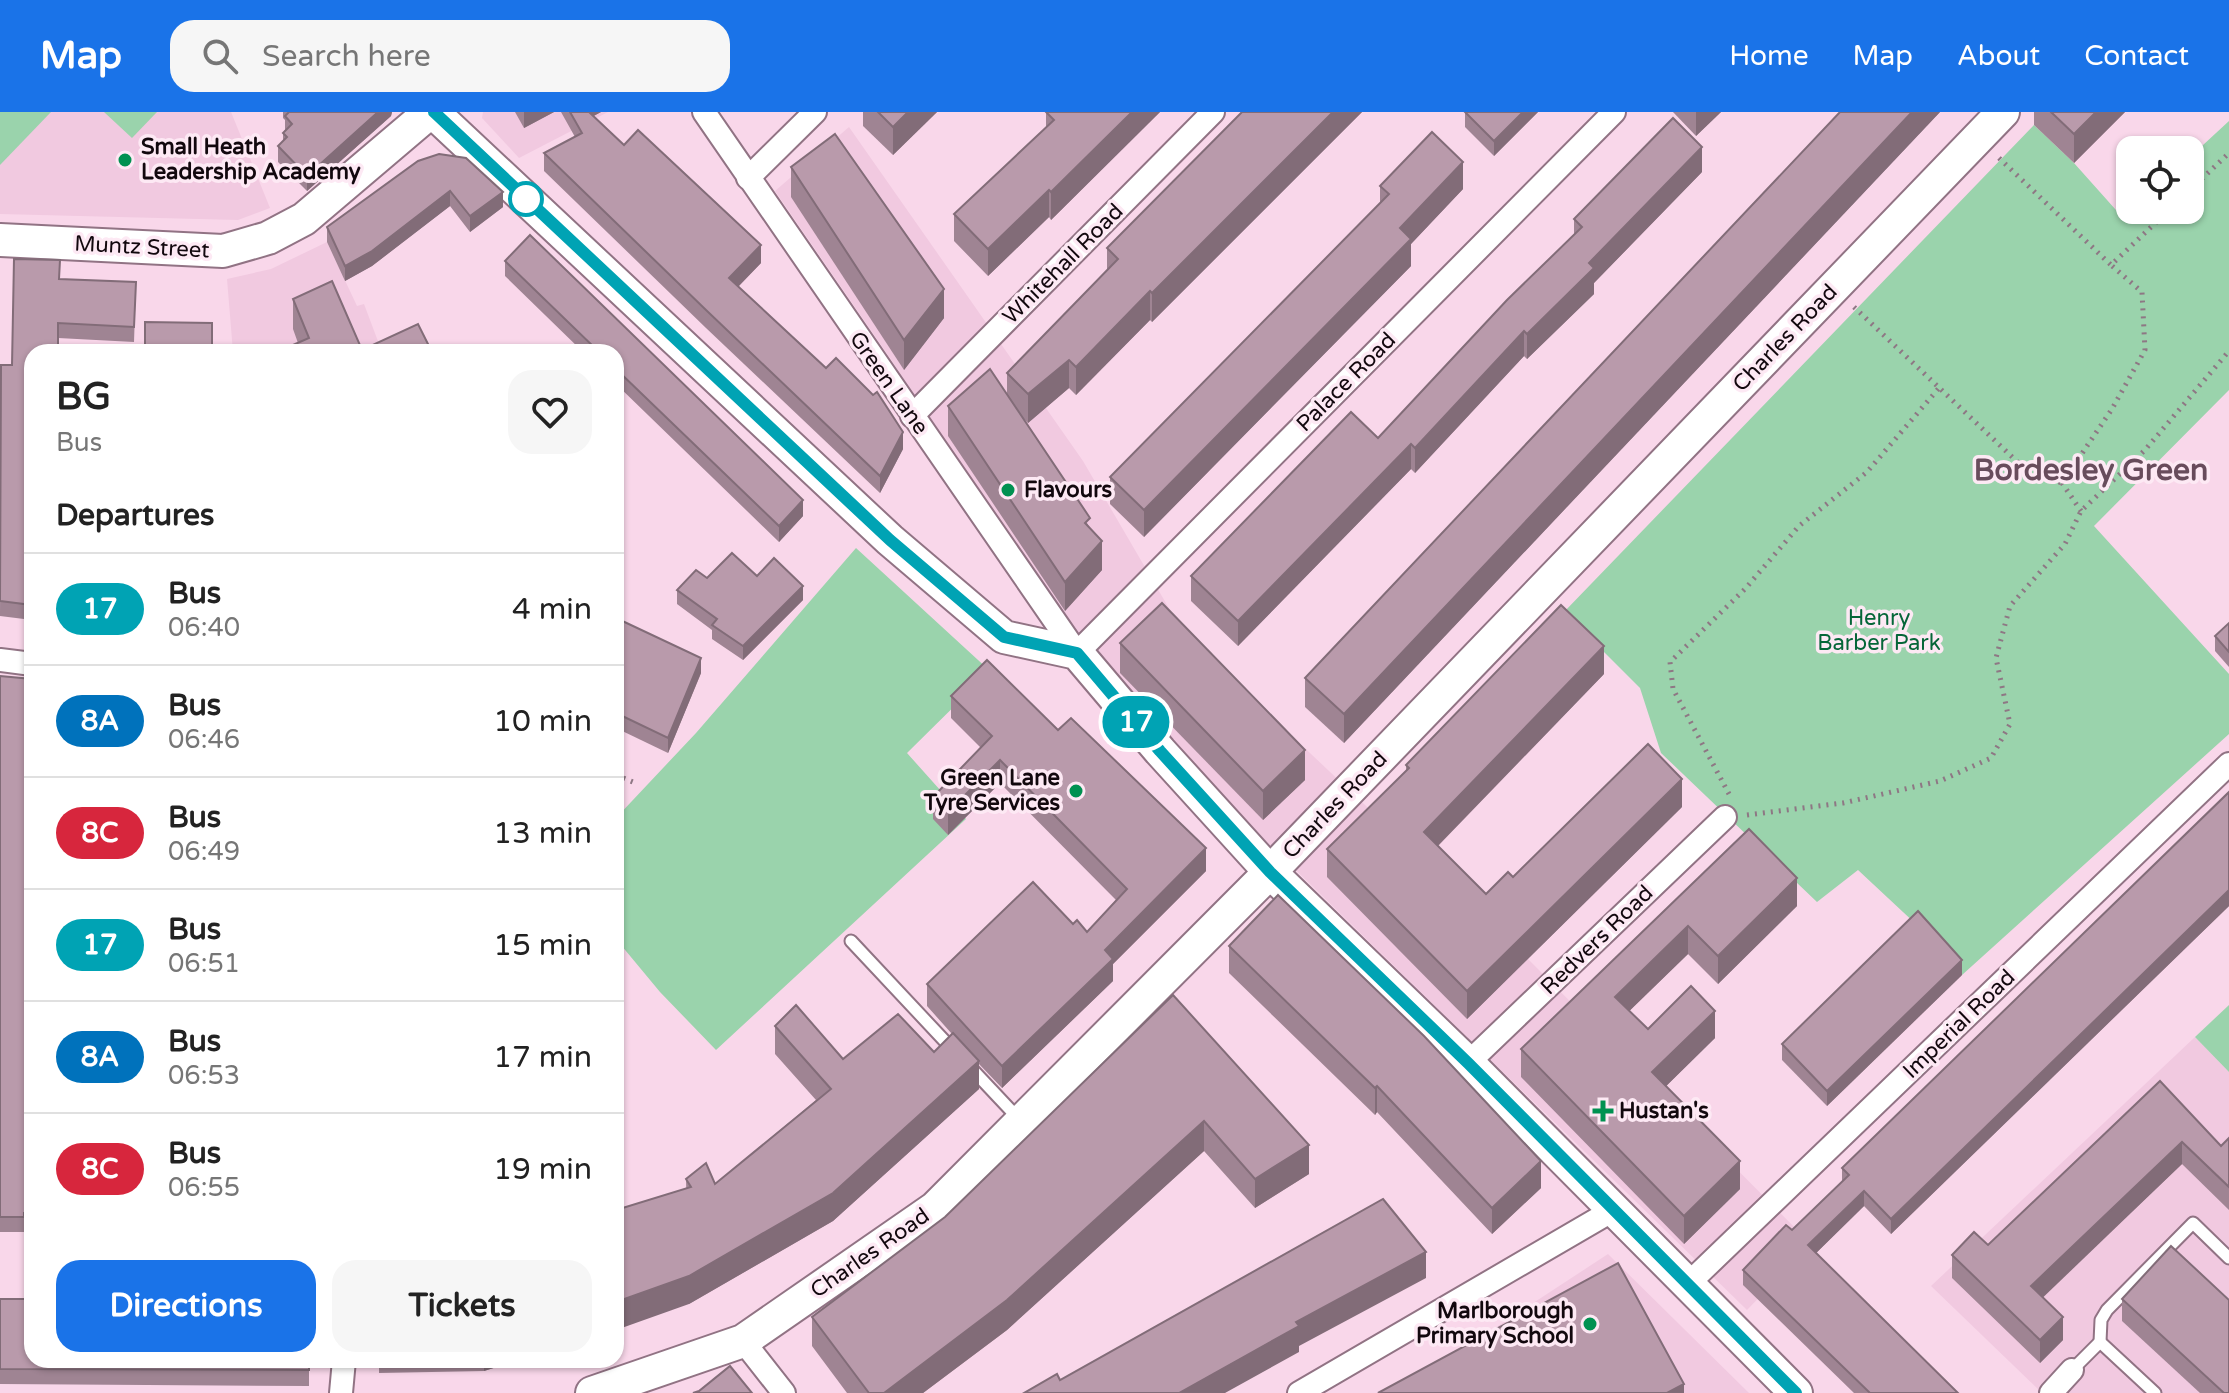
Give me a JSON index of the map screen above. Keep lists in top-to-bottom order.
{
  "streets": {
    "street": [
      "Muntz Street",
      "Whitehall Road",
      "Charles Road",
      "Palace Road",
      "Green Lane",
      "Redvers Road",
      "Imperial Road"
    ]
  },
  "crossings": [
    ["Whitehall Road", "Green Lane"],
    ["Palace Road", "Green Lane"]
  ],
  "districts": ["Bordesley Green"],
  "parks": ["Henry Barber Park"],
  "places": {
    "other": [
      "Small Heath Leadership Academy",
      "Flavours",
      "Green Lane Tyre Services",
      "Marlborough Primary School"
    ],
    "health": ["Hustan's"]
  },
  "lines": ["bus line 17"],
  "page": {
    "header": "Map",
    "search": "Search here",
    "nav": [
      "Home",
      "Map",
      "About",
      "Contact"
    ],
    "on_map": "17",
    "heading": [
      ["BG", "Bus"],
      "Departures"
    ],
    "list": [
      {
        "mark": "17",
        "name": "Bus",
        "note": "06:40",
        "value": "4 min"
      },
      {
        "mark": "8A",
        "name": "Bus",
        "note": "06:46",
        "value": "10 min"
      },
      {
        "mark": "8C",
        "name": "Bus",
        "note": "06:49",
        "value": "13 min"
      },
      {
        "mark": "17",
        "name": "Bus",
        "note": "06:51",
        "value": "15 min"
      },
      {
        "mark": "8A",
        "name": "Bus",
        "note": "06:53",
        "value": "17 min"
      },
      {
        "mark": "8C",
        "name": "Bus",
        "note": "06:55",
        "value": "19 min"
      }
    ],
    "buttons": ["Directions", "Tickets"]
  }
}
